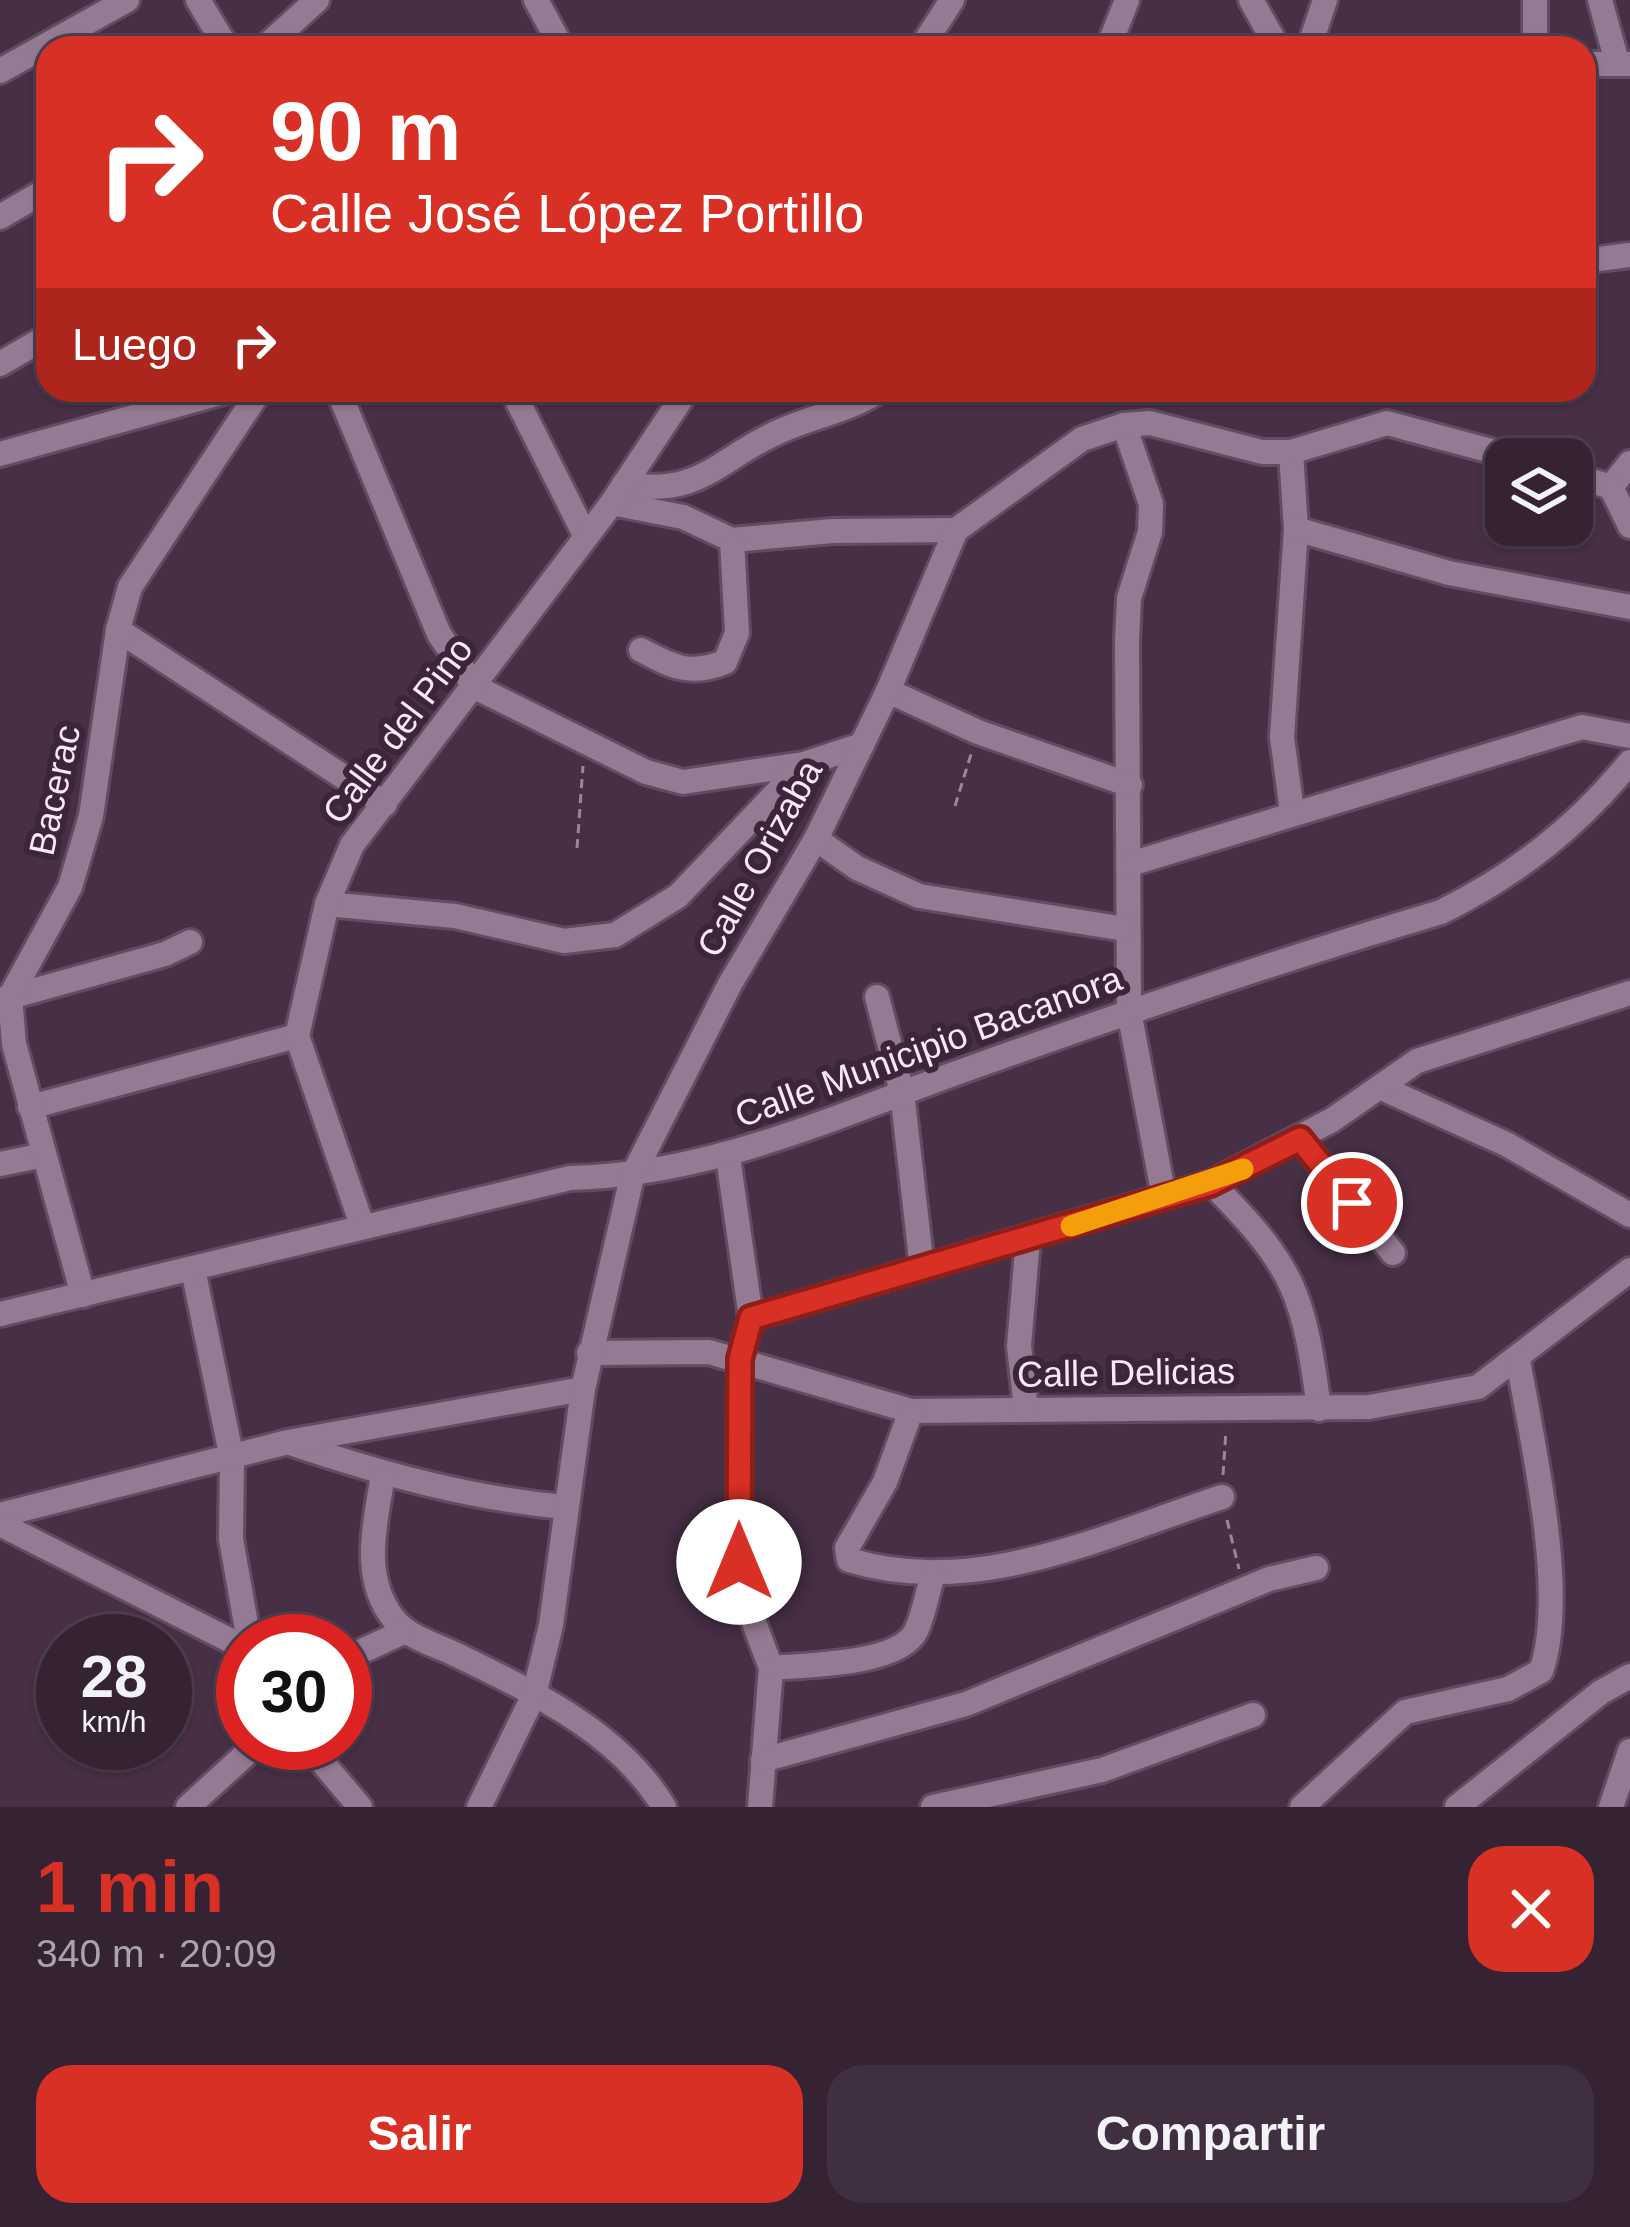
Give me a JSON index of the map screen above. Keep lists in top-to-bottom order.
{
  "streets": {
    "street": [
      "Calle del Pino",
      "Bacerac",
      "Calle Orizaba",
      "Calle Municipio Bacanora",
      "Calle Delicias"
    ]
  },
  "crossings": [
    ["Calle Orizaba", "Calle Municipio Bacanora"],
    ["Calle Orizaba", "Calle Delicias"]
  ],
  "page": {
    "turn": ["90 m", "Calle José López Portillo"],
    "then": "Luego",
    "speed": "28 km/h",
    "limit": "30",
    "heading": ["1 min", "340 m · 20:09"],
    "buttons": ["Salir", "Compartir"]
  }
}
